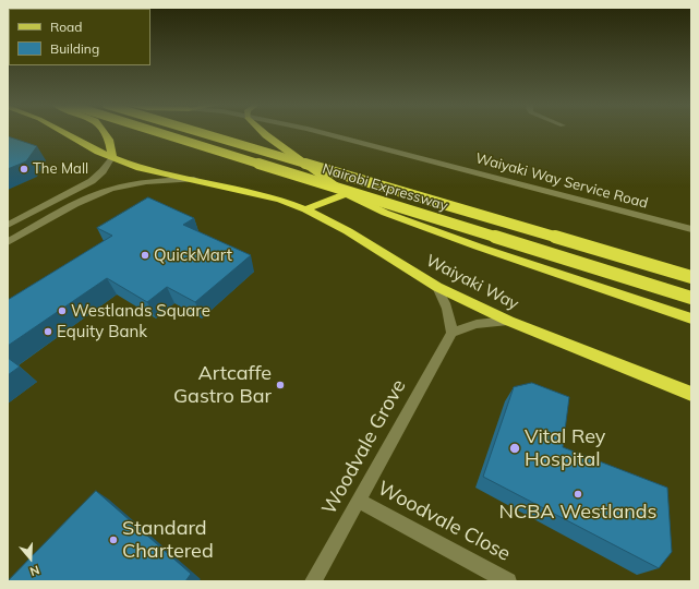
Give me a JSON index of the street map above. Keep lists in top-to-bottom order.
{
  "streets": {
    "highway": ["Nairobi Expressway", "Waiyaki Way"],
    "street": ["Waiyaki Way Service Road", "Woodvale Grove", "Woodvale Close"]
  },
  "crossings": [
    ["Woodvale Grove", "Woodvale Close"]
  ],
  "places": [
    "The Mall",
    "QuickMart",
    "Westlands Square",
    "Equity Bank",
    "Artcaffe Gastro Bar",
    "Vital Rey Hospital",
    "NCBA Westlands",
    "Standard Chartered"
  ],
  "legend": ["Road", "Building"],
  "north": "bottom"
}
